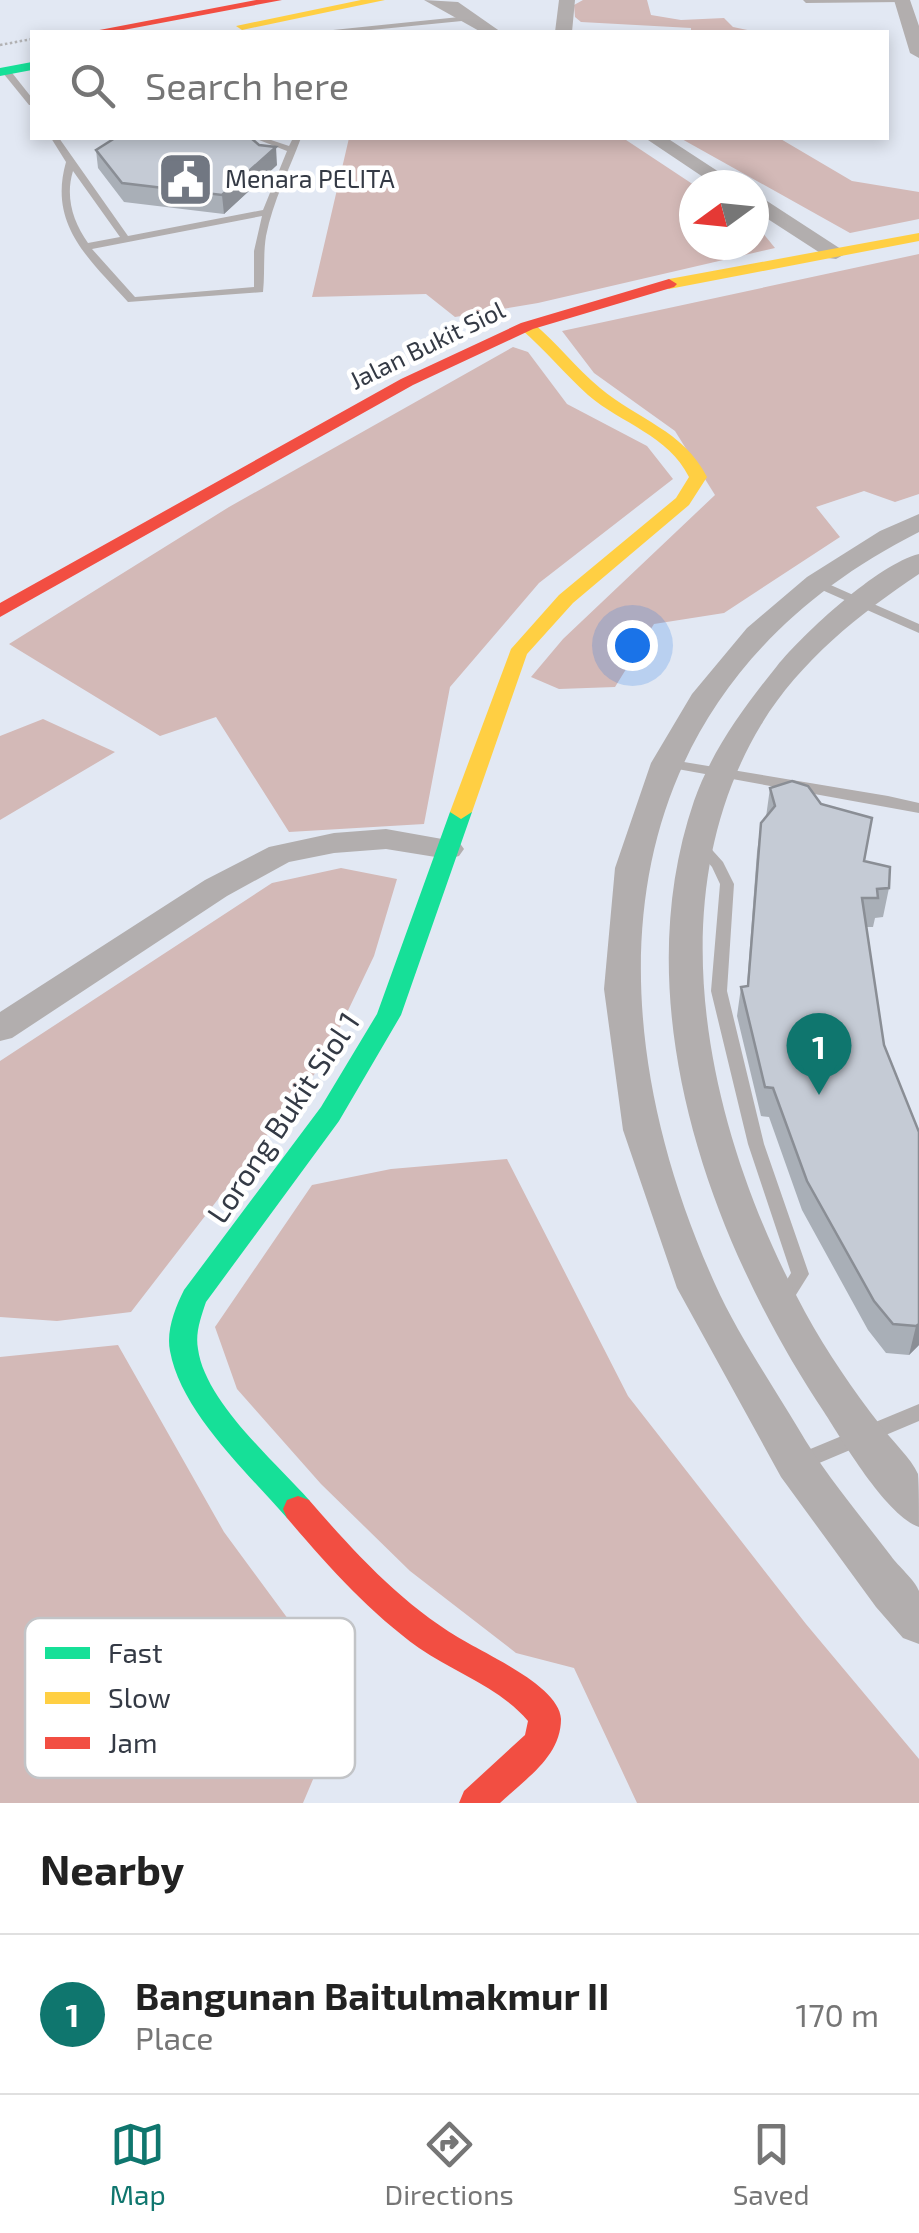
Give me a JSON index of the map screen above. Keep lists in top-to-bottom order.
{
  "streets": {
    "street": ["Jalan Bukit Siol", "Lorong Bukit Siol 1"]
  },
  "crossings": [
    ["Jalan Bukit Siol", "Lorong Bukit Siol 1"]
  ],
  "places": {
    "public building": ["Menara PELITA"]
  },
  "legend": ["Fast", "Slow", "Jam"],
  "north": "left",
  "page": {
    "search": "Search here",
    "pins": "1",
    "heading": "Nearby",
    "list": [
      {
        "mark": "1",
        "name": "Bangunan Baitulmakmur II",
        "note": "Place",
        "value": "170 m"
      }
    ],
    "nav": ["Map", "Directions", "Saved"]
  }
}
